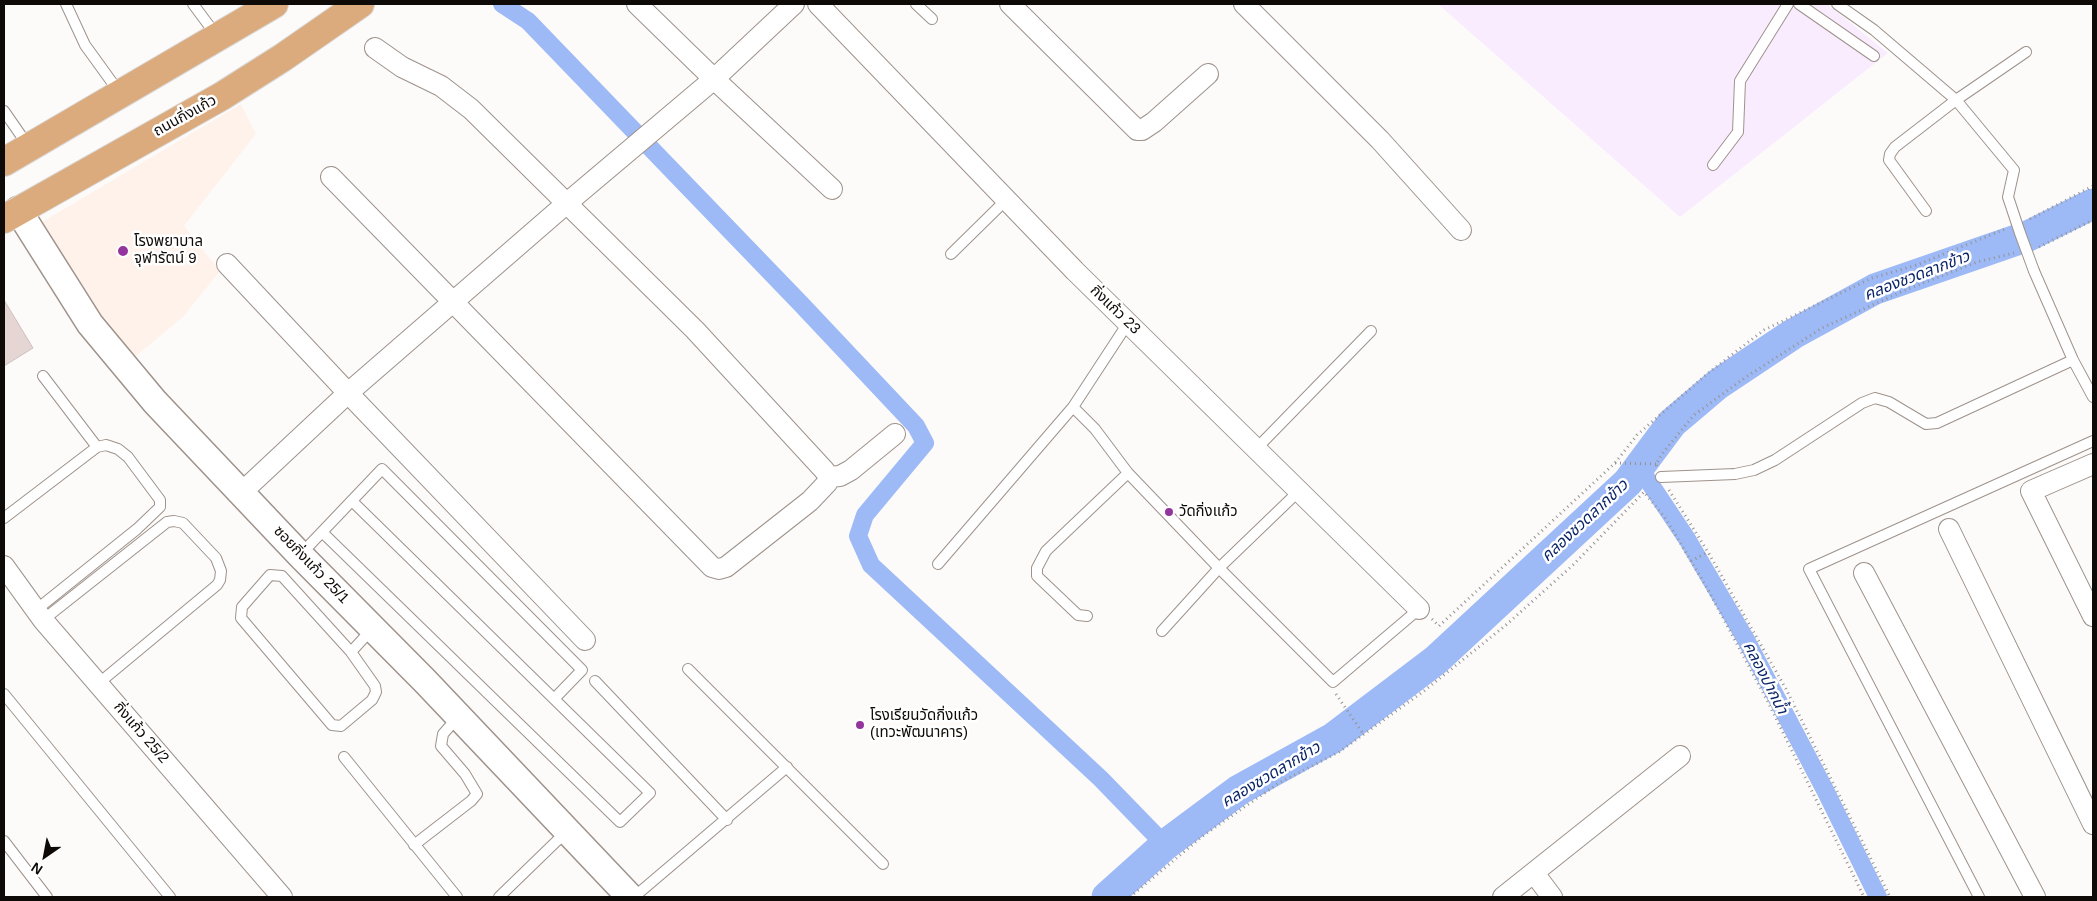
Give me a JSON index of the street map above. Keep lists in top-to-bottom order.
{
  "streets": {
    "main road": ["ถนนกิ่งแก้ว"],
    "street": ["กิ่งแก้ว 23", "ซอยกิ่งแก้ว 25/1", "กิ่งแก้ว 25/2"]
  },
  "crossings": [
    ["ถนนกิ่งแก้ว", "ซอยกิ่งแก้ว 25/1"]
  ],
  "water": ["คลองชวดลากข้าว", "คลองปากน้ำ"],
  "places": ["โรงพยาบาล จุฬารัตน์ 9", "วัดกิ่งแก้ว", "โรงเรียนวัดกิ่งแก้ว (เทวะพัฒนาคาร)"],
  "north": "bottom left"
}
